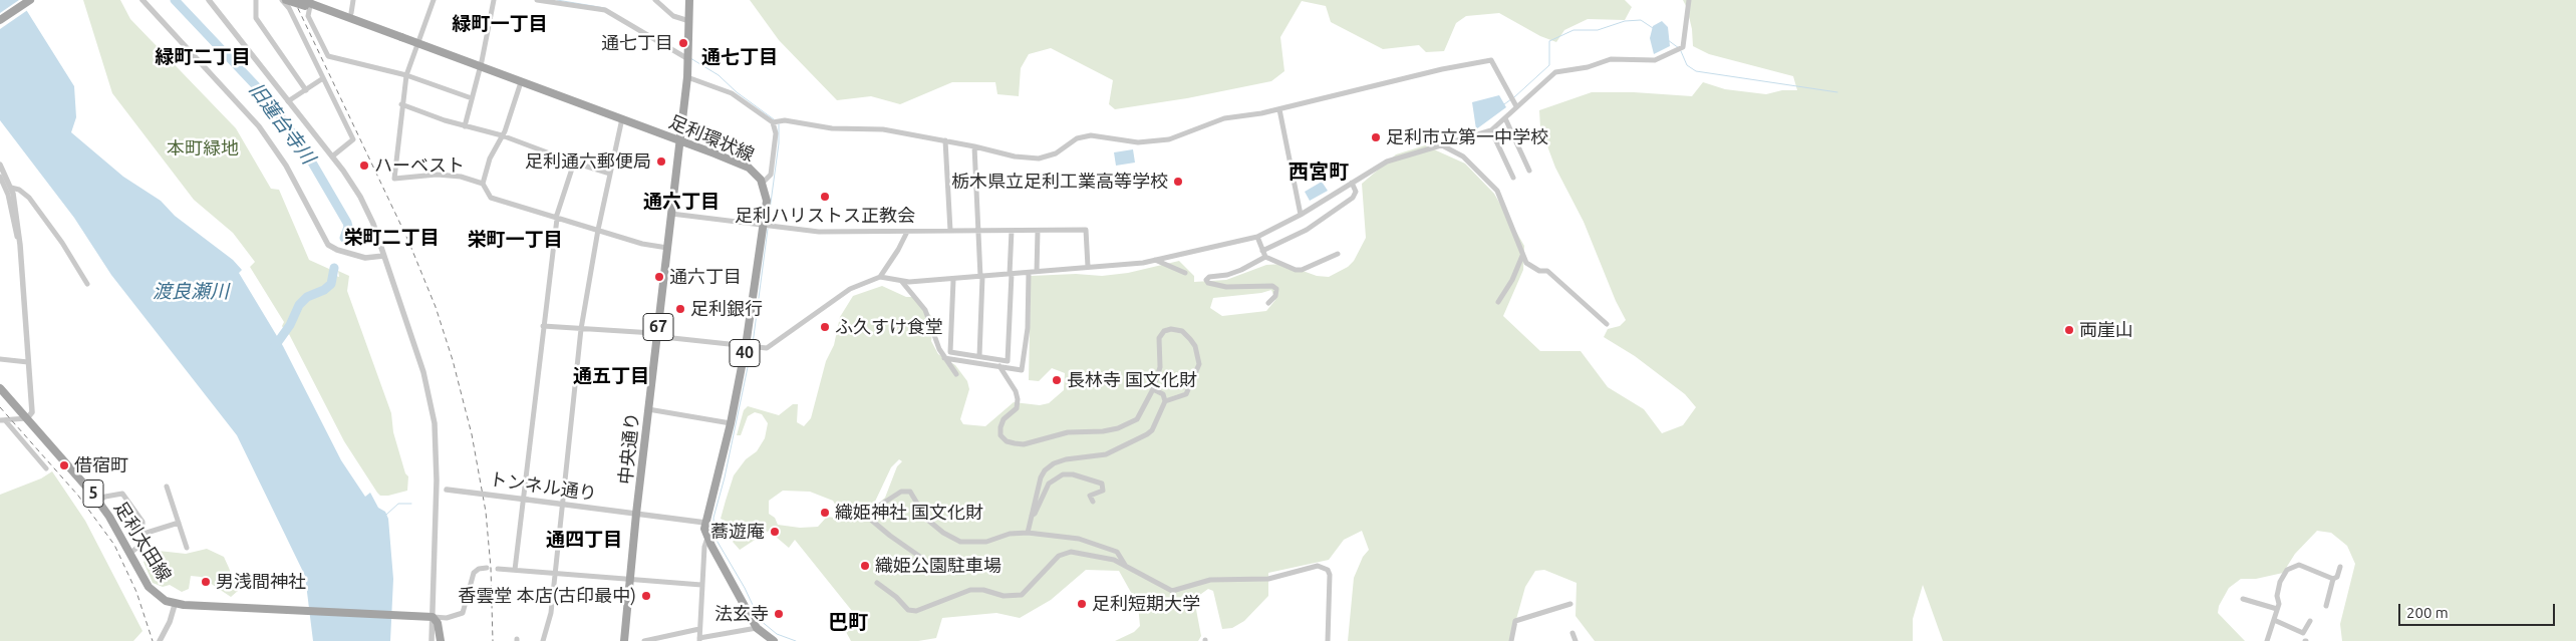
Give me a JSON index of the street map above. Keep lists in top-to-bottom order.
{
  "streets": {
    "main road": [
      "足利環状線",
      "67",
      "40",
      "中央通り",
      "5",
      "足利太田線"
    ],
    "street": ["トンネル通り"]
  },
  "crossings": [
    ["足利環状線", "67"],
    ["足利環状線", "中央通り"],
    ["足利環状線", "トンネル通り"],
    ["67", "中央通り"],
    ["中央通り", "トンネル通り"]
  ],
  "districts": [
    "緑町一丁目",
    "緑町二丁目",
    "通七丁目",
    "西宮町",
    "通六丁目",
    "栄町二丁目",
    "栄町一丁目",
    "通五丁目",
    "通四丁目",
    "巴町"
  ],
  "water": ["旧蓮台寺川", "渡良瀬川"],
  "parks": ["本町緑地"],
  "places": [
    "通七丁目",
    "足利市立第一中学校",
    "足利通六郵便局",
    "ハーベスト",
    "栃木県立足利工業高等学校",
    "足利ハリストス正教会",
    "通六丁目",
    "足利銀行",
    "ふ久すけ食堂",
    "両崖山",
    "長林寺 国文化財",
    "借宿町",
    "織姫神社 国文化財",
    "蕎遊庵",
    "織姫公園駐車場",
    "男浅間神社",
    "香雲堂 本店(古印最中)",
    "足利短期大学",
    "法玄寺"
  ],
  "scale_bar": "200 m"
}
